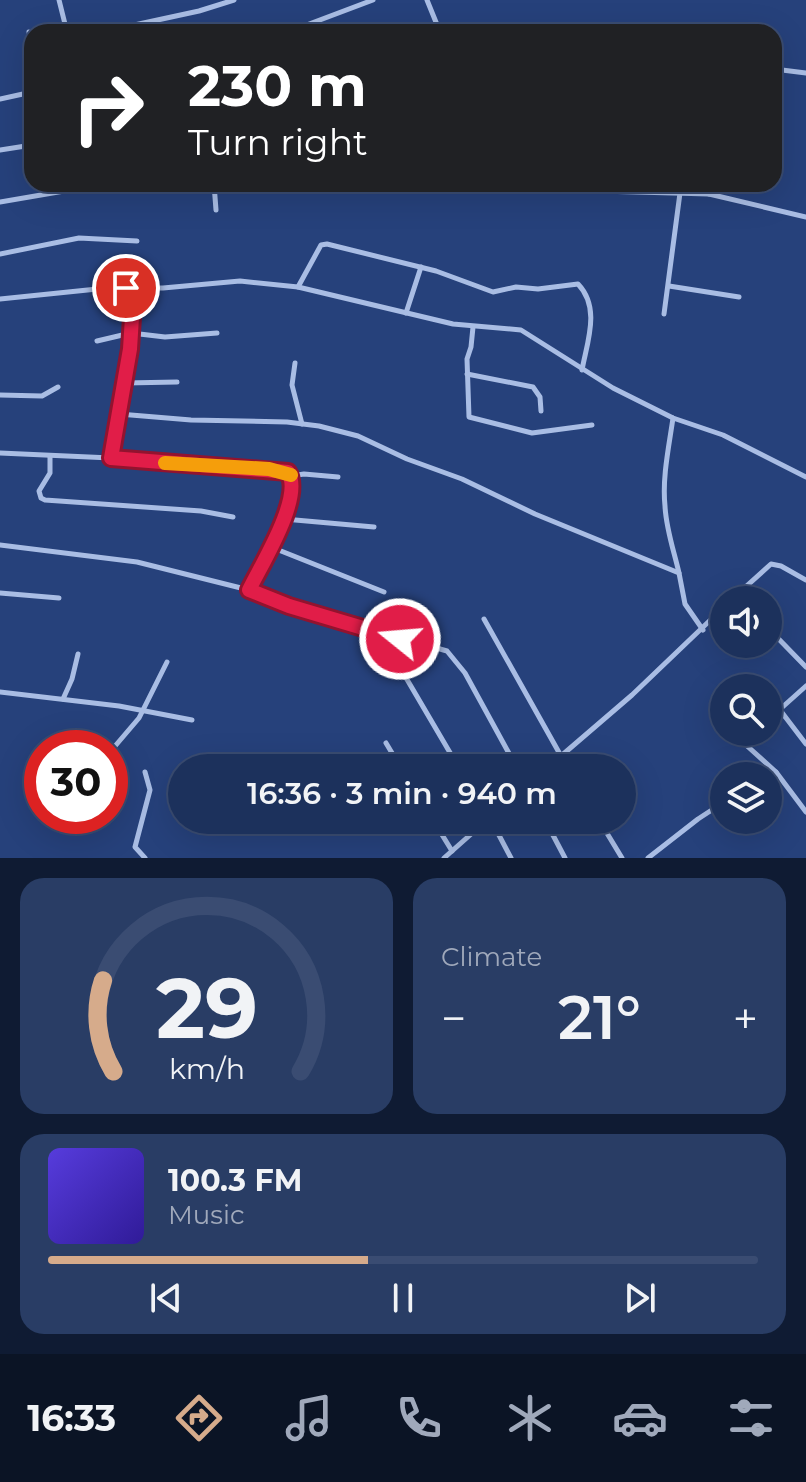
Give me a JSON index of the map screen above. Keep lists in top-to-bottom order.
{
  "page": {
    "turn": ["230 m", "Turn right"],
    "limit": "30",
    "trip": "16:36 · 3 min · 940 m",
    "tile": "Climate",
    "heat": ["−", "21°", "+"],
    "song": ["100.3 FM", "Music"],
    "tabs": "16:33",
    "gauge": ["29", "km/h"]
  }
}
